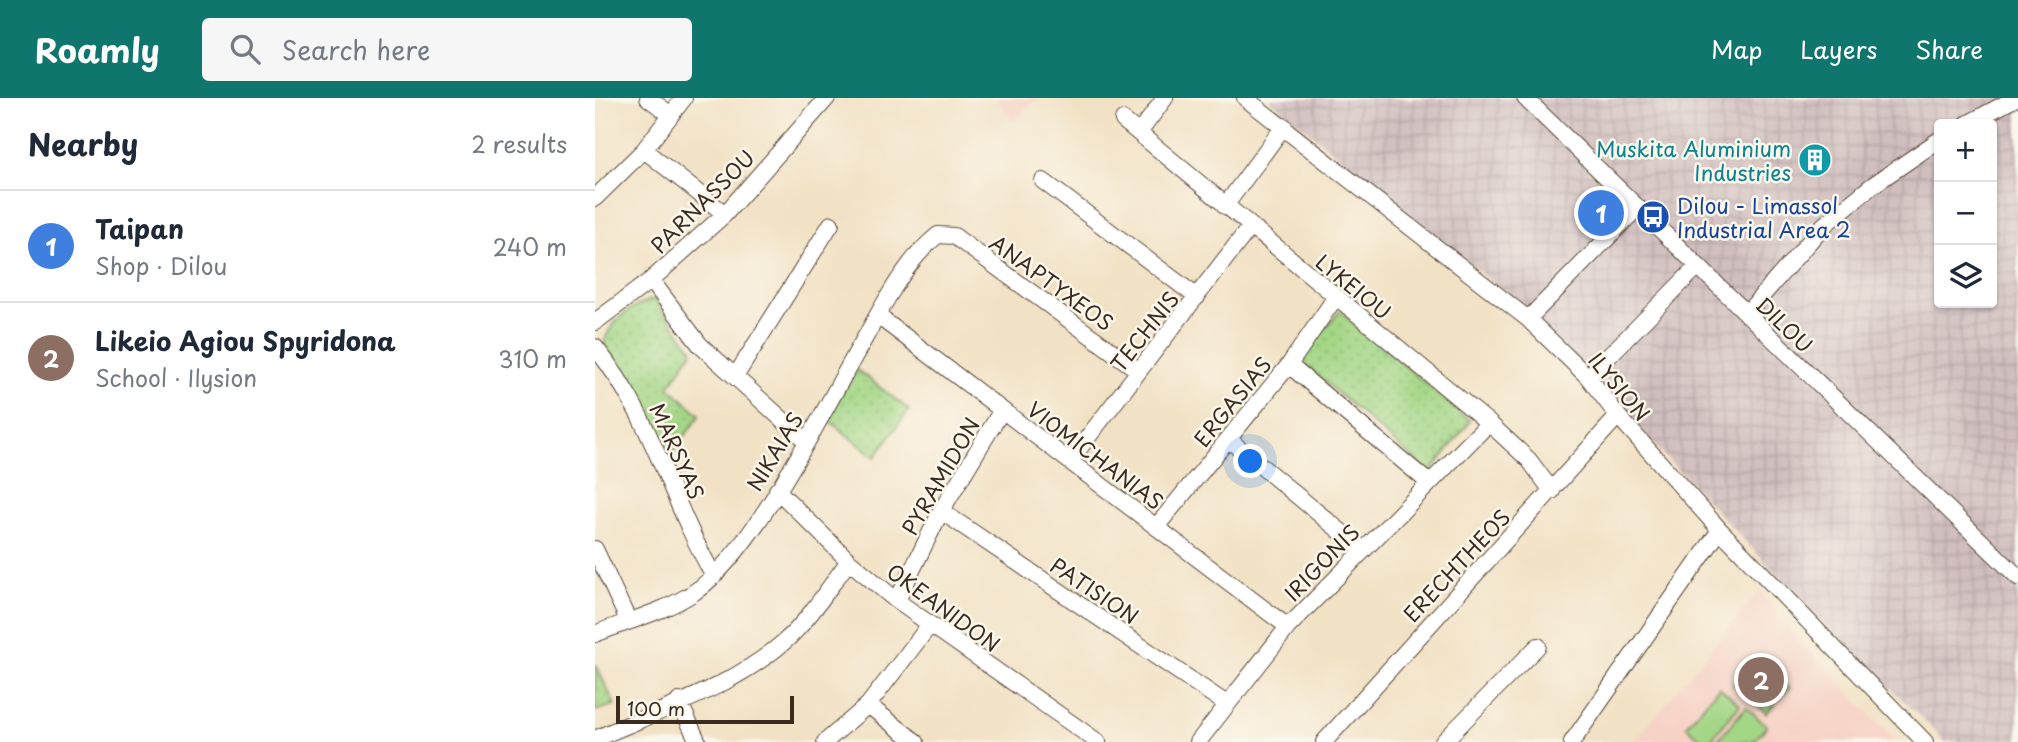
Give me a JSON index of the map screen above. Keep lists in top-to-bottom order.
{
  "streets": {
    "street": [
      "PARNASSOU",
      "ANAPTYXEOS",
      "LYKEIOU",
      "DILOU",
      "TECHNIS",
      "ILYSION",
      "ERGASIAS",
      "MARSYAS",
      "NIKAIAS",
      "VIOMICHANIAS",
      "PYRAMIDON",
      "IRIGONIS",
      "ERECHTHEOS",
      "PATISION",
      "OKEANIDON"
    ]
  },
  "crossings": [
    ["ANAPTYXEOS", "TECHNIS"],
    ["ANAPTYXEOS", "NIKAIAS"],
    ["LYKEIOU", "TECHNIS"],
    ["LYKEIOU", "ERGASIAS"],
    ["LYKEIOU", "IRIGONIS"],
    ["LYKEIOU", "ERECHTHEOS"],
    ["TECHNIS", "VIOMICHANIAS"],
    ["ILYSION", "ERECHTHEOS"],
    ["ERGASIAS", "VIOMICHANIAS"],
    ["MARSYAS", "NIKAIAS"],
    ["NIKAIAS", "VIOMICHANIAS"],
    ["NIKAIAS", "OKEANIDON"],
    ["VIOMICHANIAS", "PYRAMIDON"],
    ["VIOMICHANIAS", "IRIGONIS"],
    ["PYRAMIDON", "PATISION"],
    ["PYRAMIDON", "OKEANIDON"],
    ["IRIGONIS", "PATISION"]
  ],
  "places": {
    "building": ["Muskita Aluminium Industries"],
    "bus stop": ["Dilou - Limassol Industrial Area 2"]
  },
  "scale_bar": "100 m",
  "page": {
    "header": "Roamly",
    "search": "Search here",
    "nav": ["Map", "Layers", "Share"],
    "heading": ["Nearby", "2 results"],
    "map_buttons": ["+", "−"],
    "pins": ["1", "2"],
    "list": [
      {
        "mark": "1",
        "name": "Taipan",
        "note": "Shop · Dilou",
        "value": "240 m"
      },
      {
        "mark": "2",
        "name": "Likeio Agiou Spyridona",
        "note": "School · Ilysion",
        "value": "310 m"
      }
    ],
    "scale": "100 m"
  }
}
